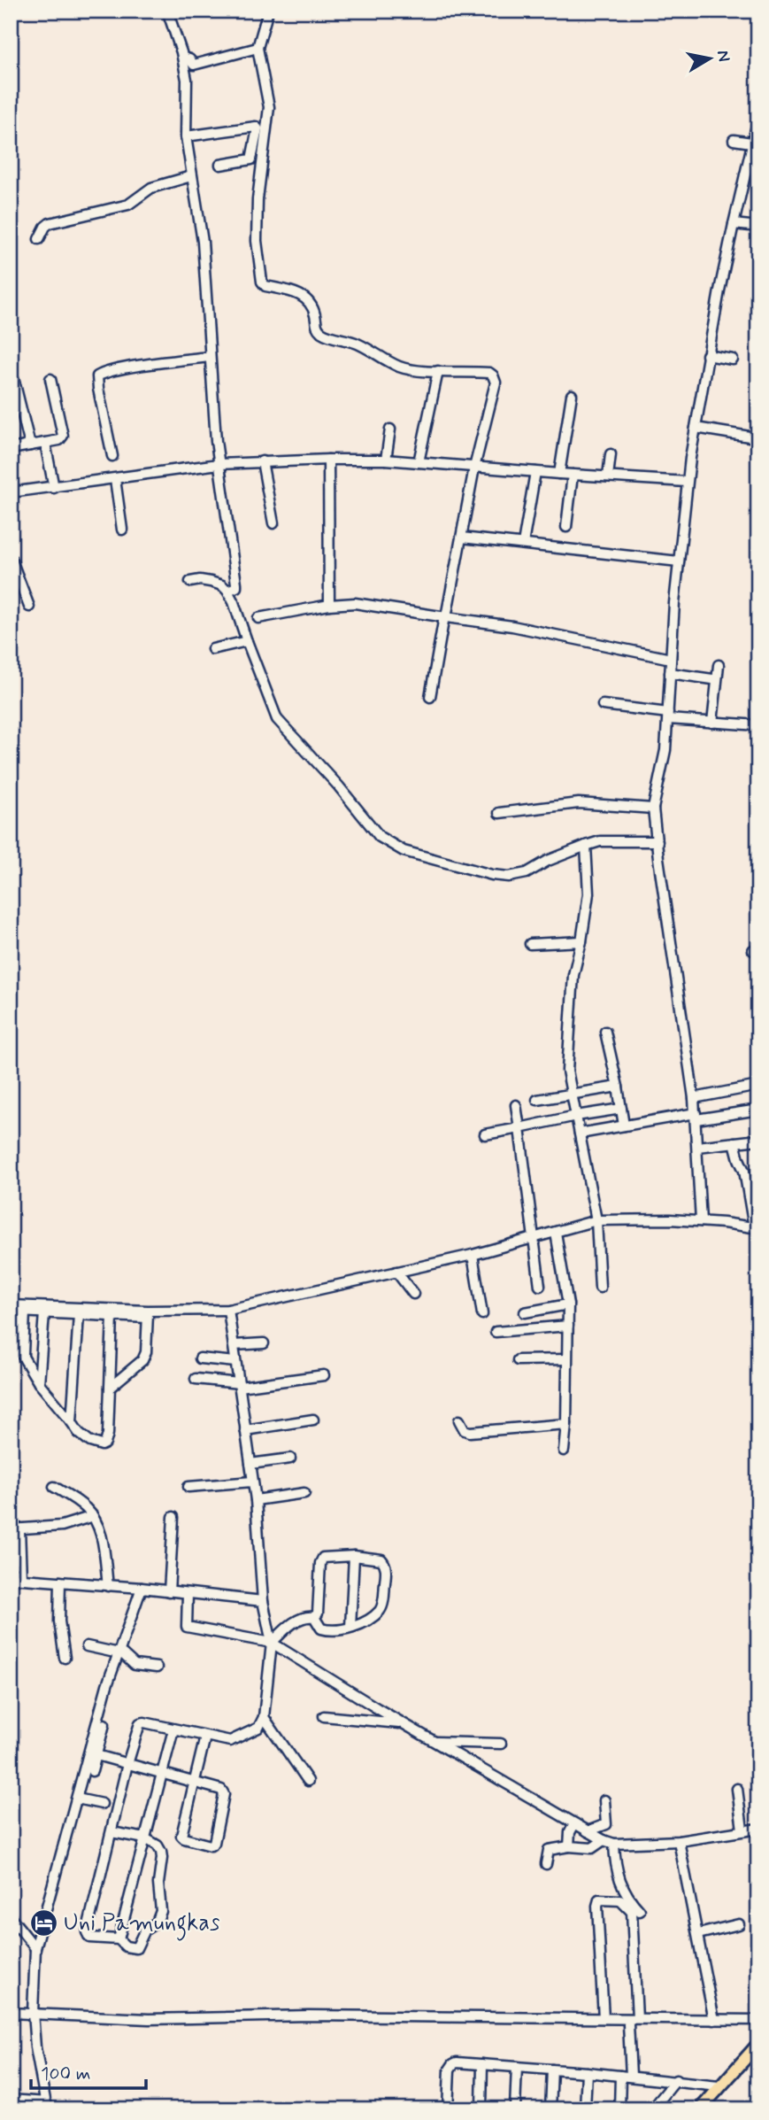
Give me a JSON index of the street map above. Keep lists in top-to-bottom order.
{
  "places": {
    "hotel": ["Uni Pamungkas"]
  },
  "scale_bar": "100 m",
  "north": "right"
}
